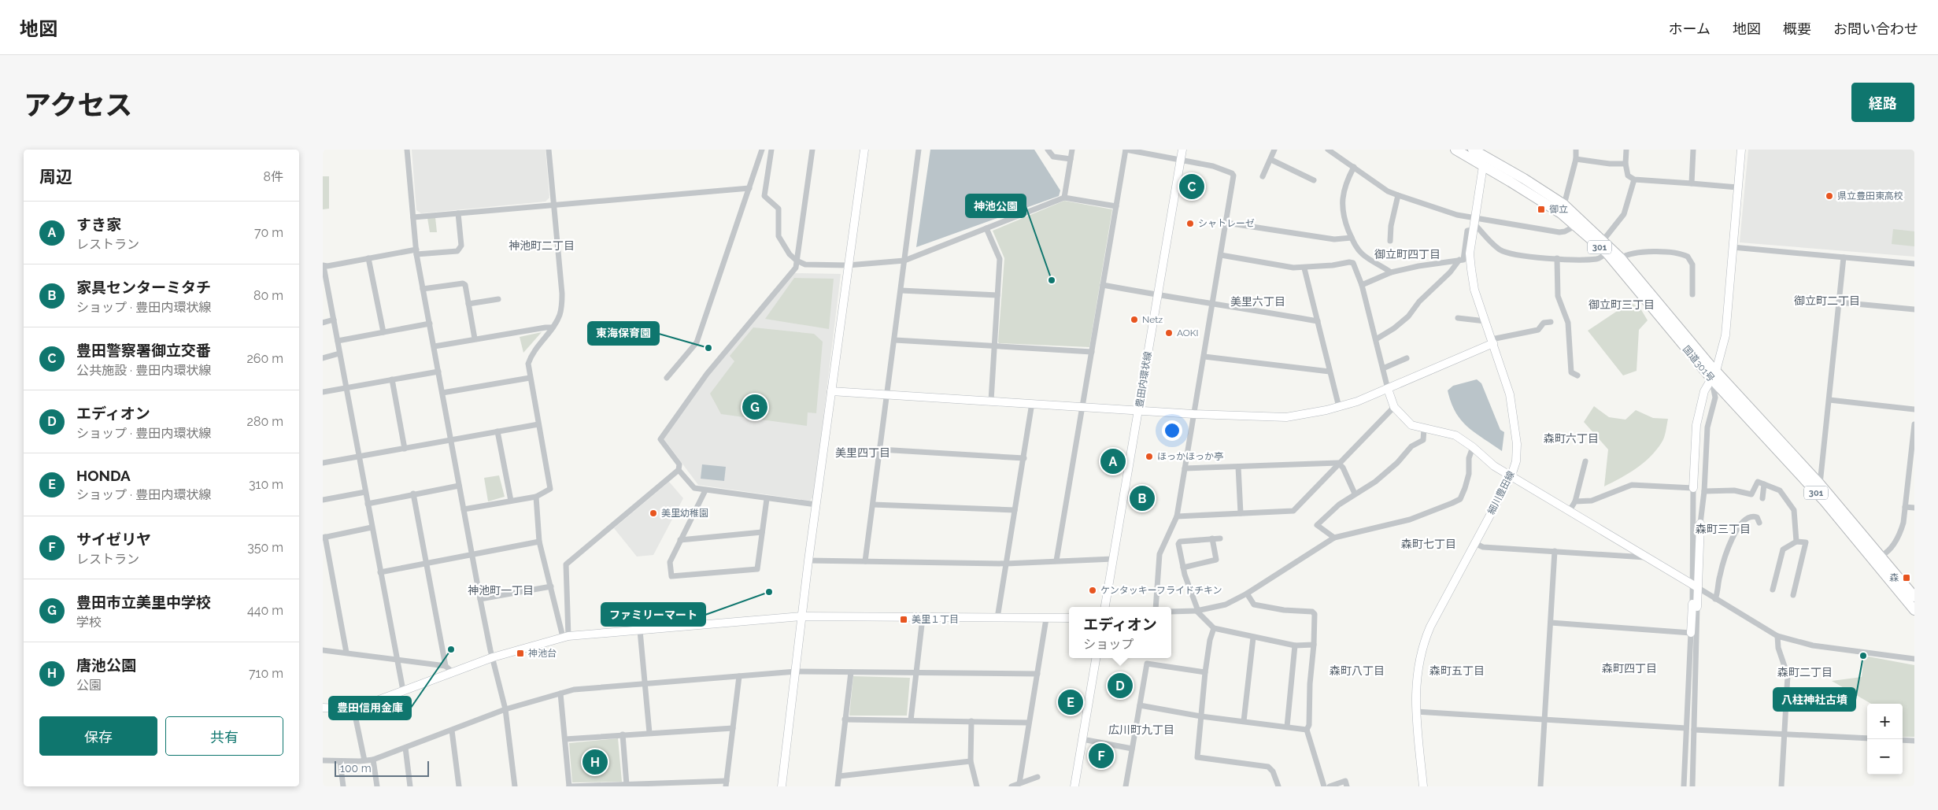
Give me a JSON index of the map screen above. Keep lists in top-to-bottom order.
{
  "streets": {
    "highway": ["301", "国道301号"],
    "street": ["豊田内環状線", "細川豊田線"]
  },
  "crossings": [
    ["国道301号", "細川豊田線"]
  ],
  "districts": [
    "神池町二丁目",
    "御立町四丁目",
    "御立町二丁目",
    "美里六丁目",
    "御立町三丁目",
    "森町六丁目",
    "美里四丁目",
    "森町三丁目",
    "森町七丁目",
    "神池町一丁目",
    "森町四丁目",
    "森町八丁目",
    "森町五丁目",
    "森町二丁目",
    "広川町九丁目"
  ],
  "places": {
    "other": [
      "県立豊田東高校",
      "シャトレーゼ",
      "神池公園",
      "Netz",
      "AOKI",
      "東海保育園",
      "ほっかほっか亭",
      "美里幼稚園",
      "ケンタッキーフライドチキン",
      "ファミリーマート",
      "豊田信用金庫",
      "八柱神社古墳"
    ],
    "transit": [
      "御立",
      "森",
      "美里１丁目",
      "神池台"
    ]
  },
  "scale_bar": "100 m",
  "page": {
    "header": "地図",
    "nav": [
      "ホーム",
      "地図",
      "概要",
      "お問い合わせ"
    ],
    "title": "アクセス",
    "buttons": [
      "経路",
      ["保存", "共有"]
    ],
    "heading": ["周辺", "8件"],
    "pins": [
      "C",
      "G",
      "A",
      "B",
      "D",
      "E",
      "F",
      "H"
    ],
    "list": [
      {
        "mark": "A",
        "name": "すき家",
        "note": "レストラン",
        "value": "70 m"
      },
      {
        "mark": "B",
        "name": "家具センターミタチ",
        "note": "ショップ · 豊田内環状線",
        "value": "80 m"
      },
      {
        "mark": "C",
        "name": "豊田警察署御立交番",
        "note": "公共施設 · 豊田内環状線",
        "value": "260 m"
      },
      {
        "mark": "D",
        "name": "エディオン",
        "note": "ショップ · 豊田内環状線",
        "value": "280 m"
      },
      {
        "mark": "E",
        "name": "HONDA",
        "note": "ショップ · 豊田内環状線",
        "value": "310 m"
      },
      {
        "mark": "F",
        "name": "サイゼリヤ",
        "note": "レストラン",
        "value": "350 m"
      },
      {
        "mark": "G",
        "name": "豊田市立美里中学校",
        "note": "学校",
        "value": "440 m"
      },
      {
        "mark": "H",
        "name": "唐池公園",
        "note": "公園",
        "value": "710 m"
      }
    ],
    "popup": ["エディオン", "ショップ"],
    "map_buttons": ["+", "−"],
    "scale": "100 m"
  }
}
